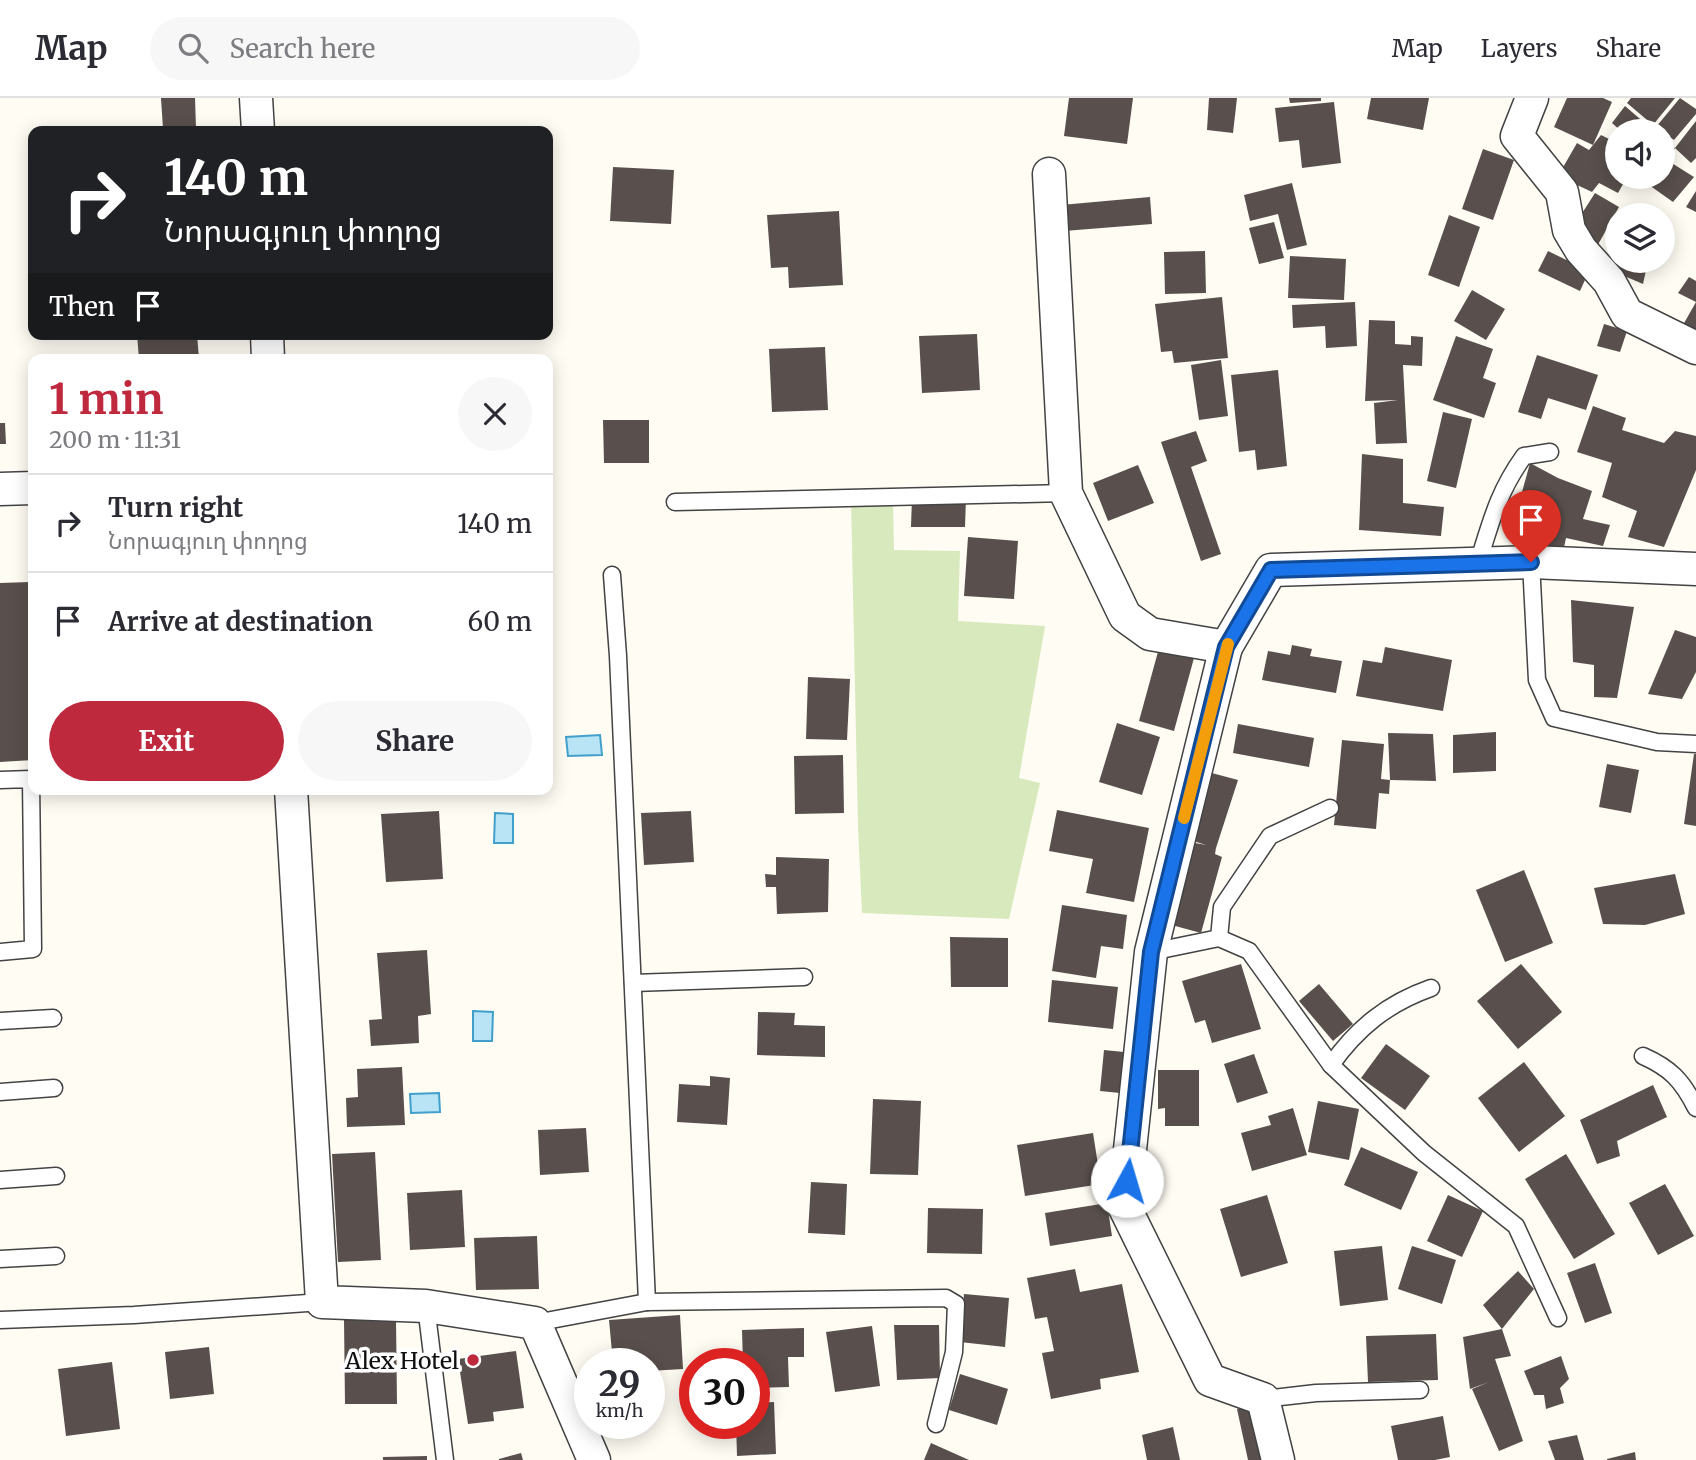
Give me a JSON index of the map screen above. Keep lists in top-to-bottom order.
{
  "places": ["Alex Hotel"],
  "page": {
    "header": "Map",
    "search": "Search here",
    "nav": ["Map", "Layers", "Share"],
    "turn": ["140 m", "Նորագյուղ փողոց"],
    "then": "Then",
    "heading": ["1 min", "200 m · 11:31"],
    "list": [
      {
        "name": "Turn right",
        "note": "Նորագյուղ փողոց",
        "value": "140 m"
      },
      {
        "name": "Arrive at destination",
        "value": "60 m"
      }
    ],
    "buttons": ["Exit", "Share"],
    "speed": "29 km/h",
    "limit": "30"
  }
}
